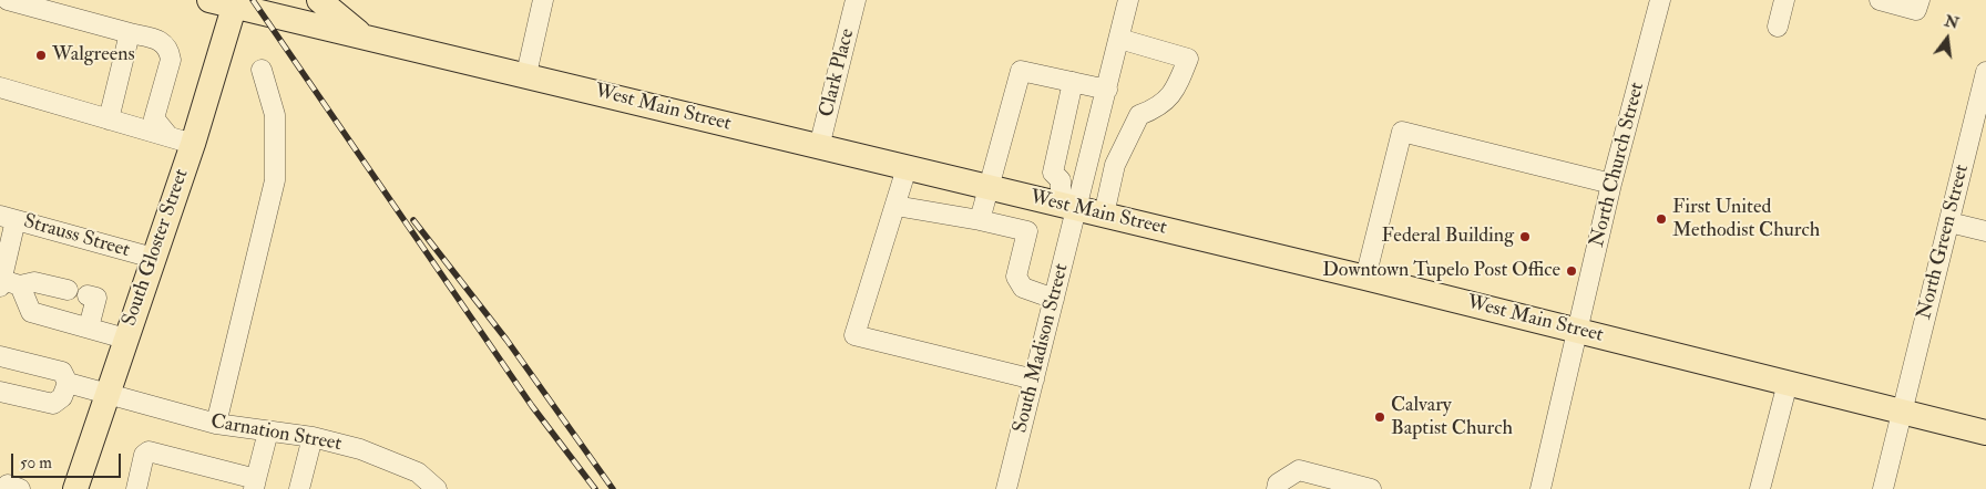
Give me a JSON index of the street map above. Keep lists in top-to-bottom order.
{
  "streets": {
    "main road": ["West Main Street", "South Gloster Street"],
    "street": [
      "Clark Place",
      "North Church Street",
      "Strauss Street",
      "North Green Street",
      "South Madison Street",
      "Carnation Street"
    ]
  },
  "crossings": [
    ["Clark Place", "West Main Street"],
    ["West Main Street", "North Church Street"],
    ["West Main Street", "North Green Street"],
    ["West Main Street", "South Gloster Street"],
    ["West Main Street", "South Madison Street"],
    ["Strauss Street", "South Gloster Street"],
    ["South Gloster Street", "Carnation Street"]
  ],
  "places": [
    "Walgreens",
    "First United Methodist Church",
    "Federal Building",
    "Downtown Tupelo Post Office",
    "Calvary Baptist Church"
  ],
  "scale_bar": "50 m",
  "north": "top"
}
